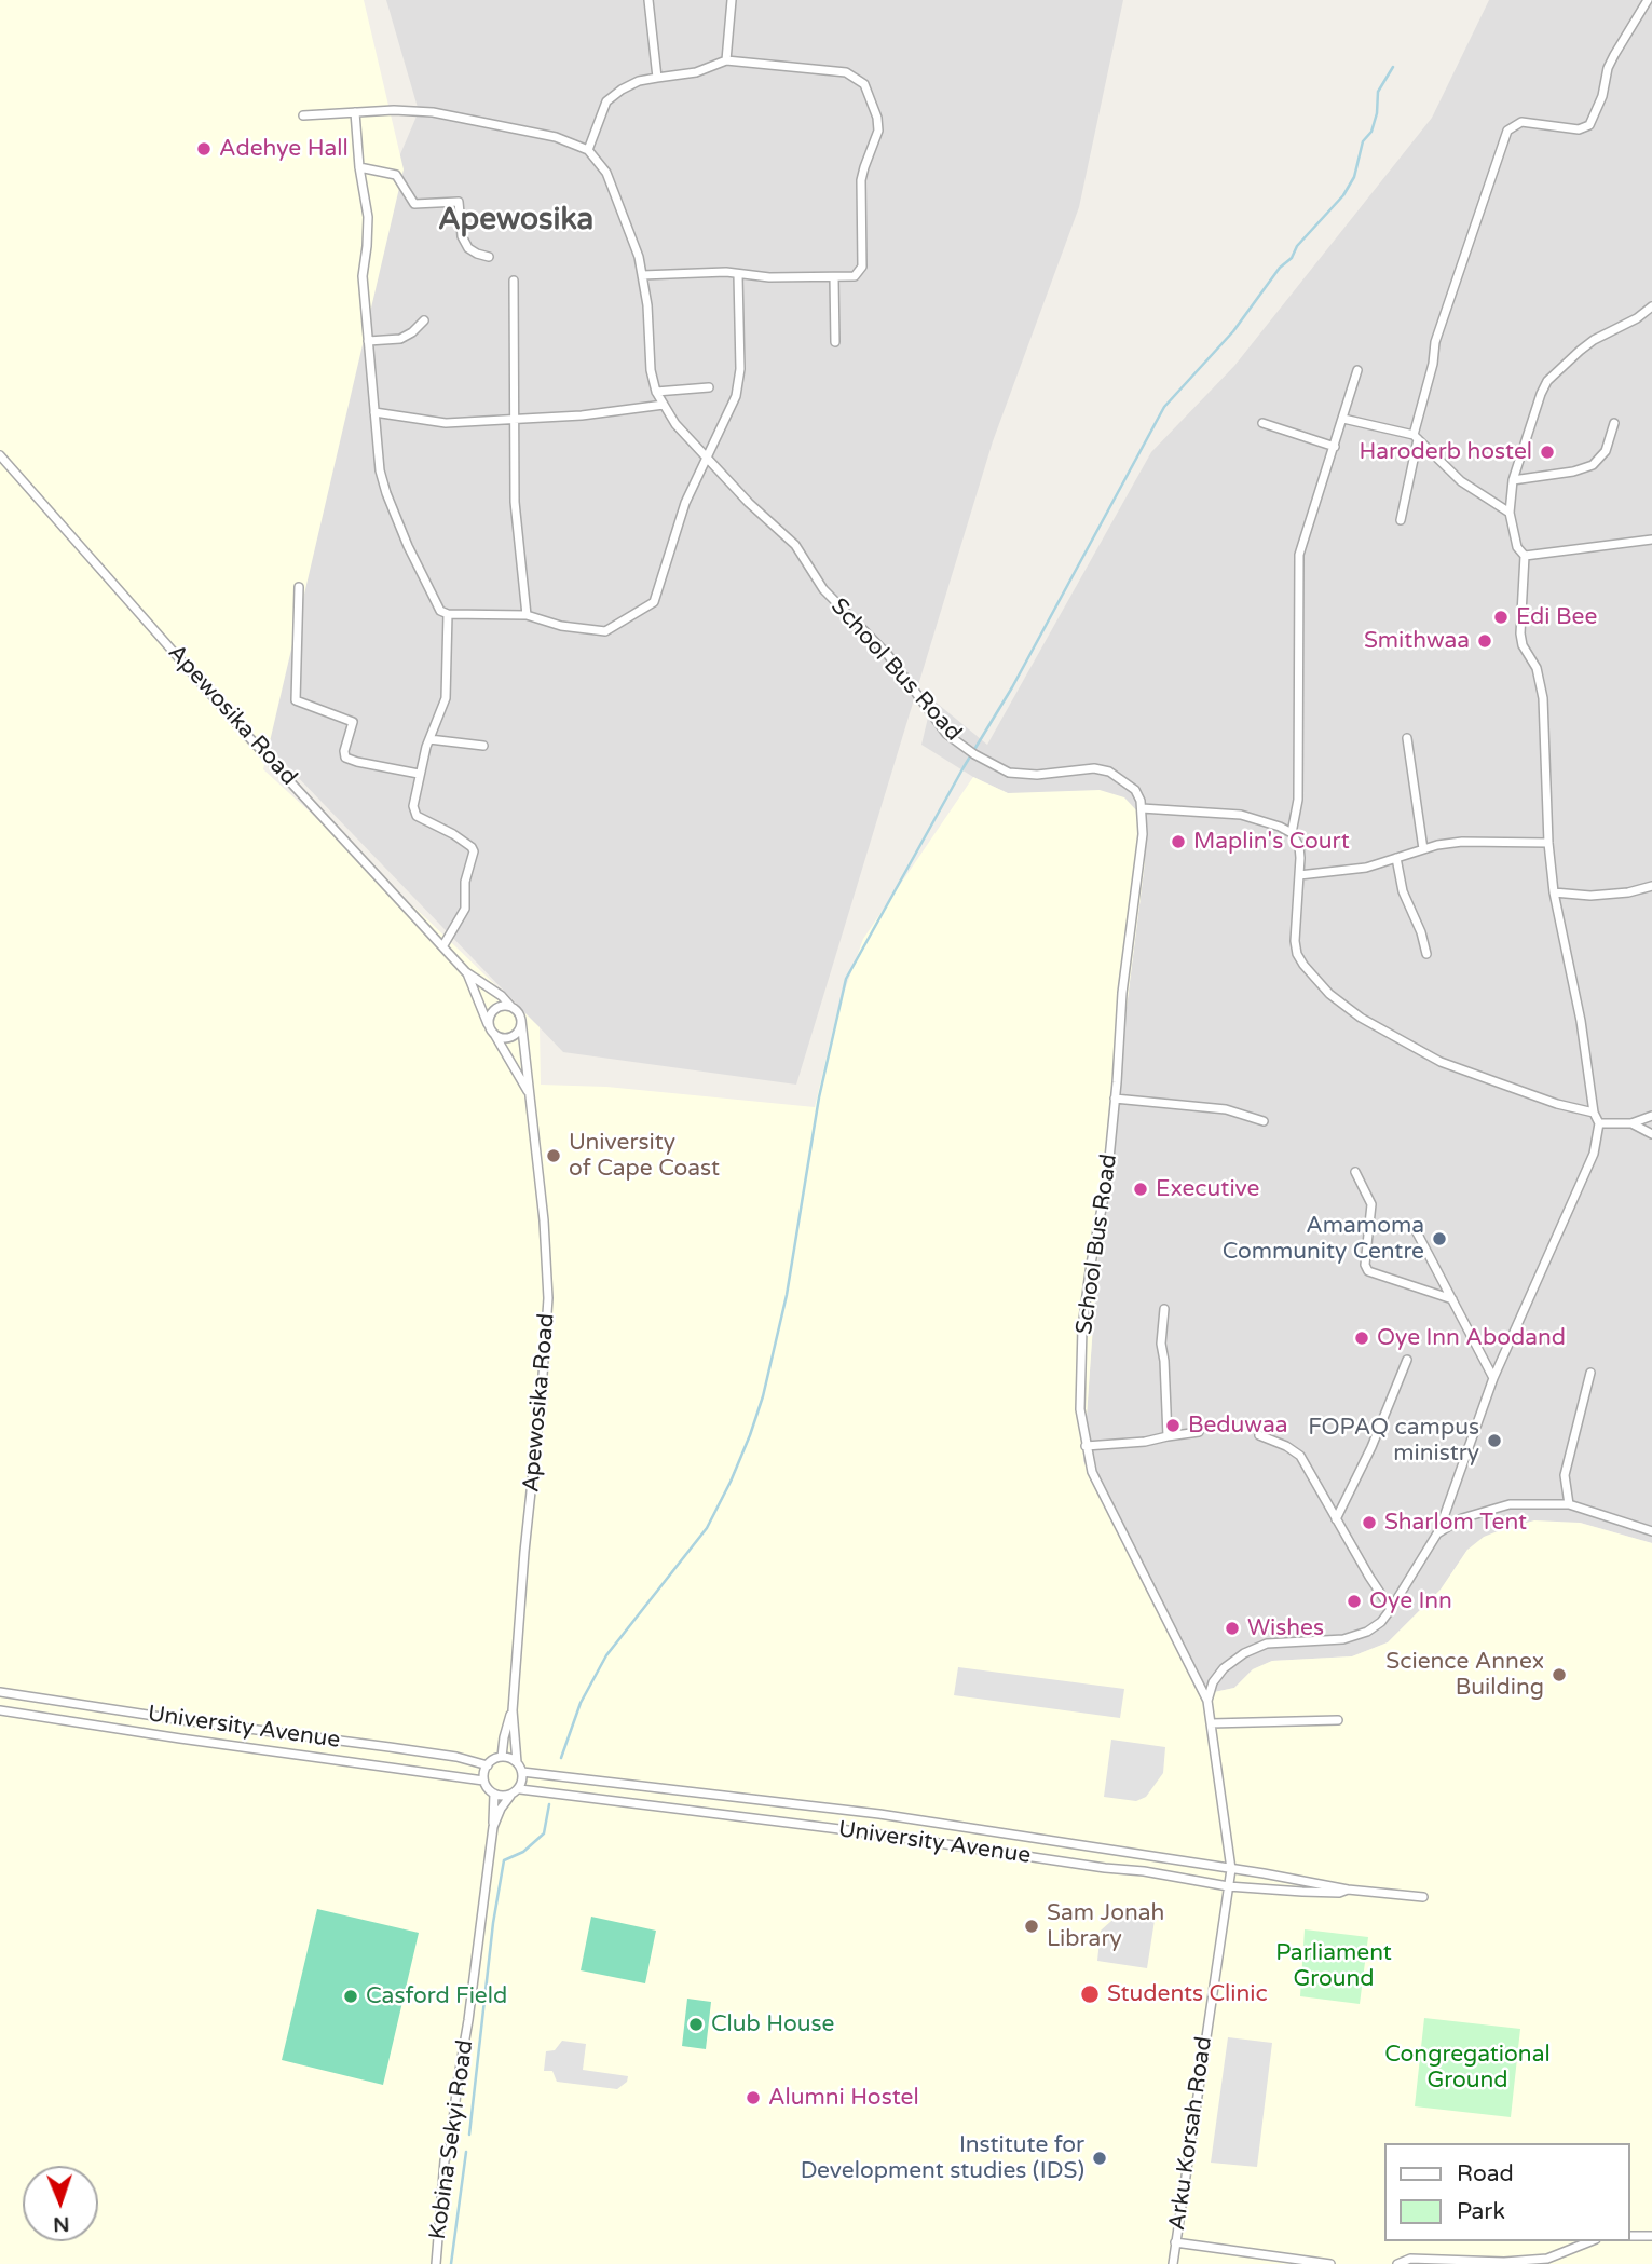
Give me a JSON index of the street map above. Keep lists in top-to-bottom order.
{
  "streets": {
    "street": [
      "School Bus Road",
      "Apewosika Road",
      "University Avenue",
      "Arku Korsah Road",
      "Kobina Sekyi Road"
    ]
  },
  "crossings": [
    ["School Bus Road", "Arku Korsah Road"],
    ["University Avenue", "Arku Korsah Road"],
    ["University Avenue", "Kobina Sekyi Road"]
  ],
  "districts": ["Apewosika"],
  "parks": ["Parliament Ground", "Congregational Ground"],
  "places": [
    "Adehye Hall",
    "Haroderb hostel",
    "Edi Bee",
    "Smithwaa",
    "Maplin's Court",
    "University of Cape Coast",
    "Executive",
    "Amamoma Community Centre",
    "Oye Inn Abodand",
    "Beduwaa",
    "FOPAQ campus ministry",
    "Sharlom Tent",
    "Oye Inn",
    "Wishes",
    "Science Annex Building",
    "Sam Jonah Library",
    "Students Clinic",
    "Casford Field",
    "Club House",
    "Alumni Hostel",
    "Institute for Development studies (IDS)"
  ],
  "legend": ["Road", "Park"],
  "north": "bottom"
}
